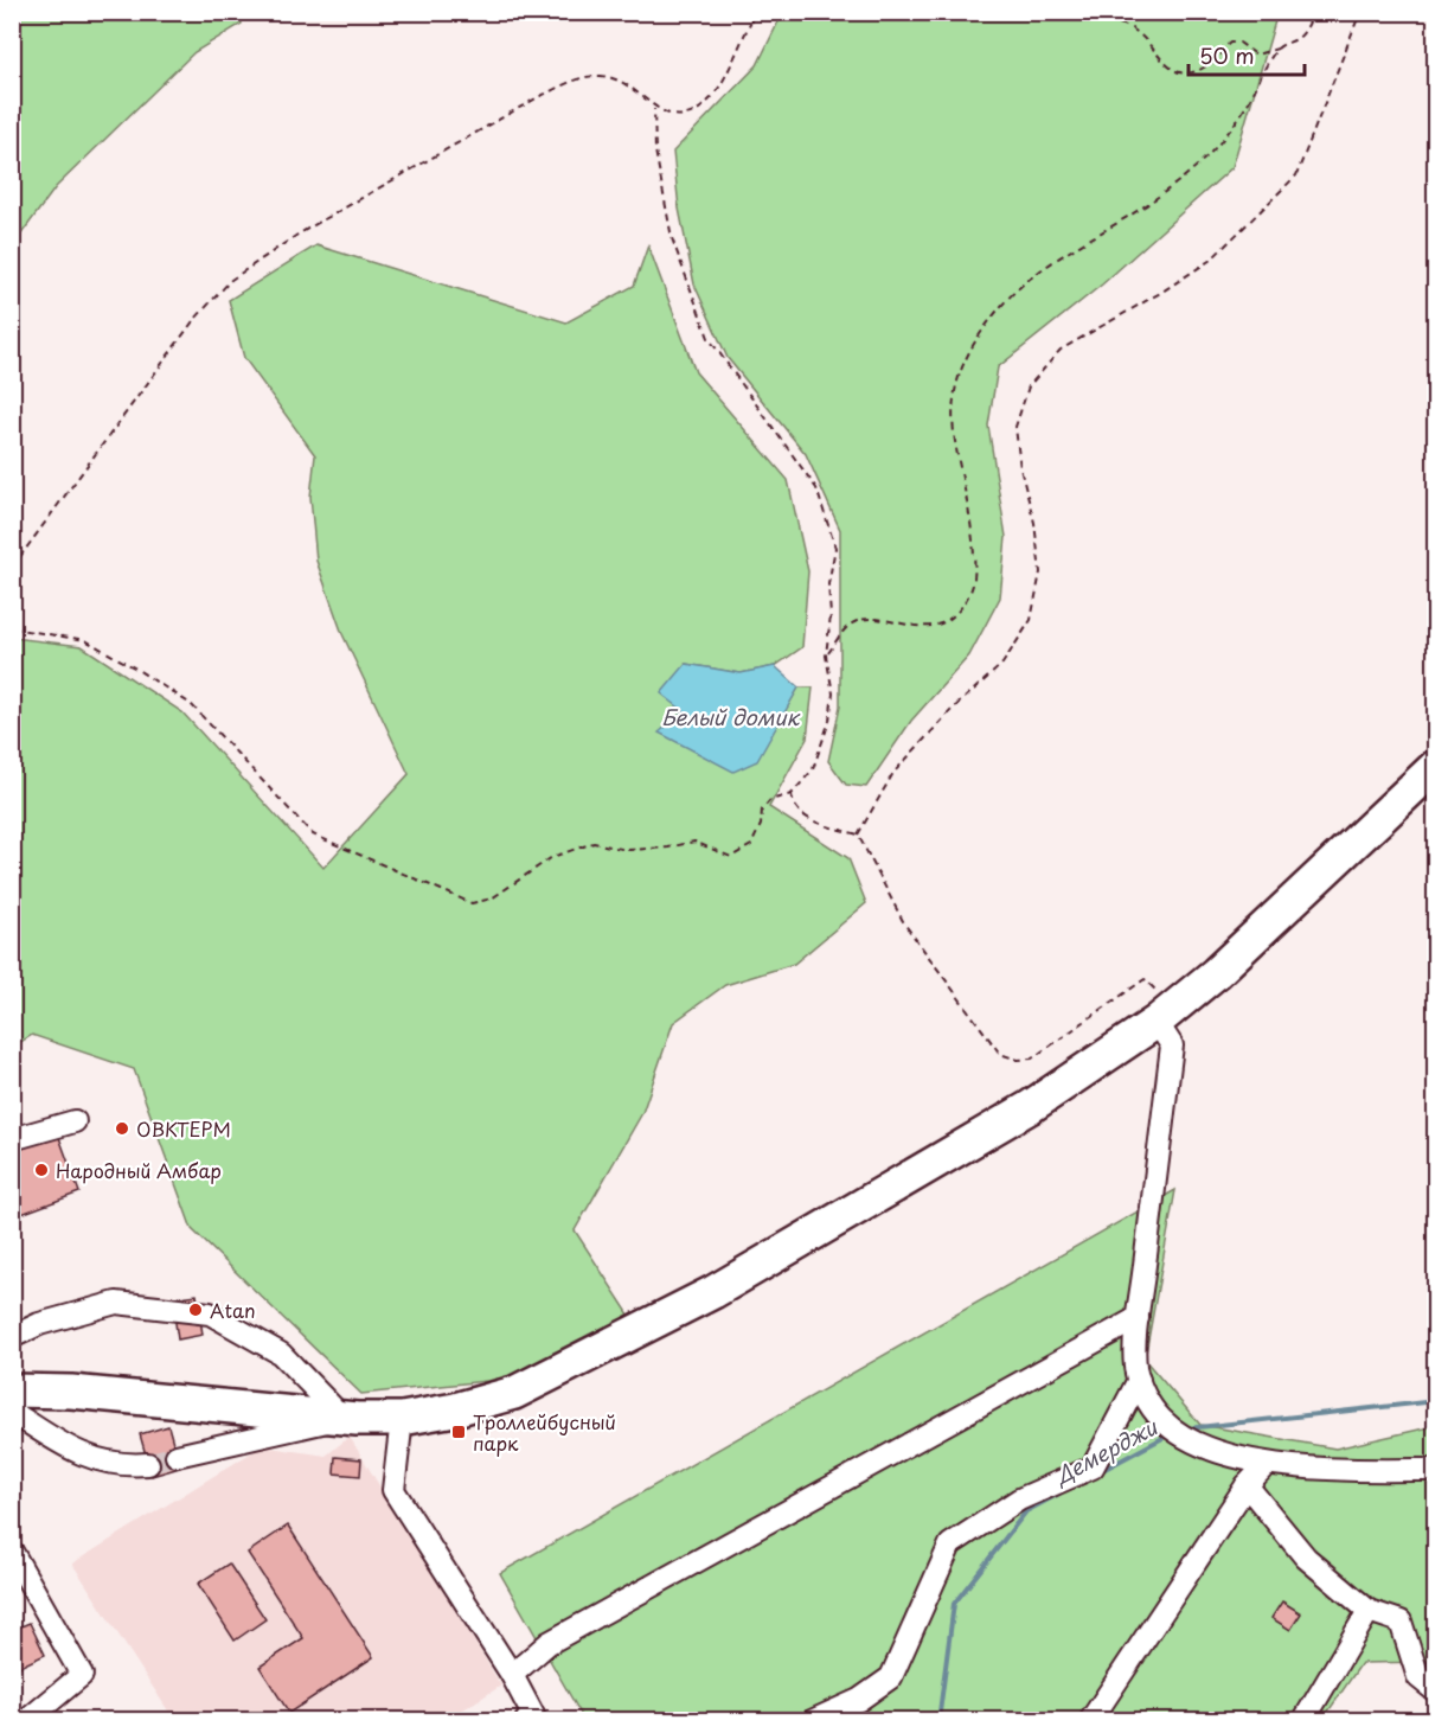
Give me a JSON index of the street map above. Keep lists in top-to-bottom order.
{
  "water": ["Белый домик", "Демерджи"],
  "places": {
    "other": ["ОВКТЕРМ", "Народный Амбар", "Atan"],
    "transit": ["Троллейбусный парк"]
  },
  "scale_bar": "50 m"
}
